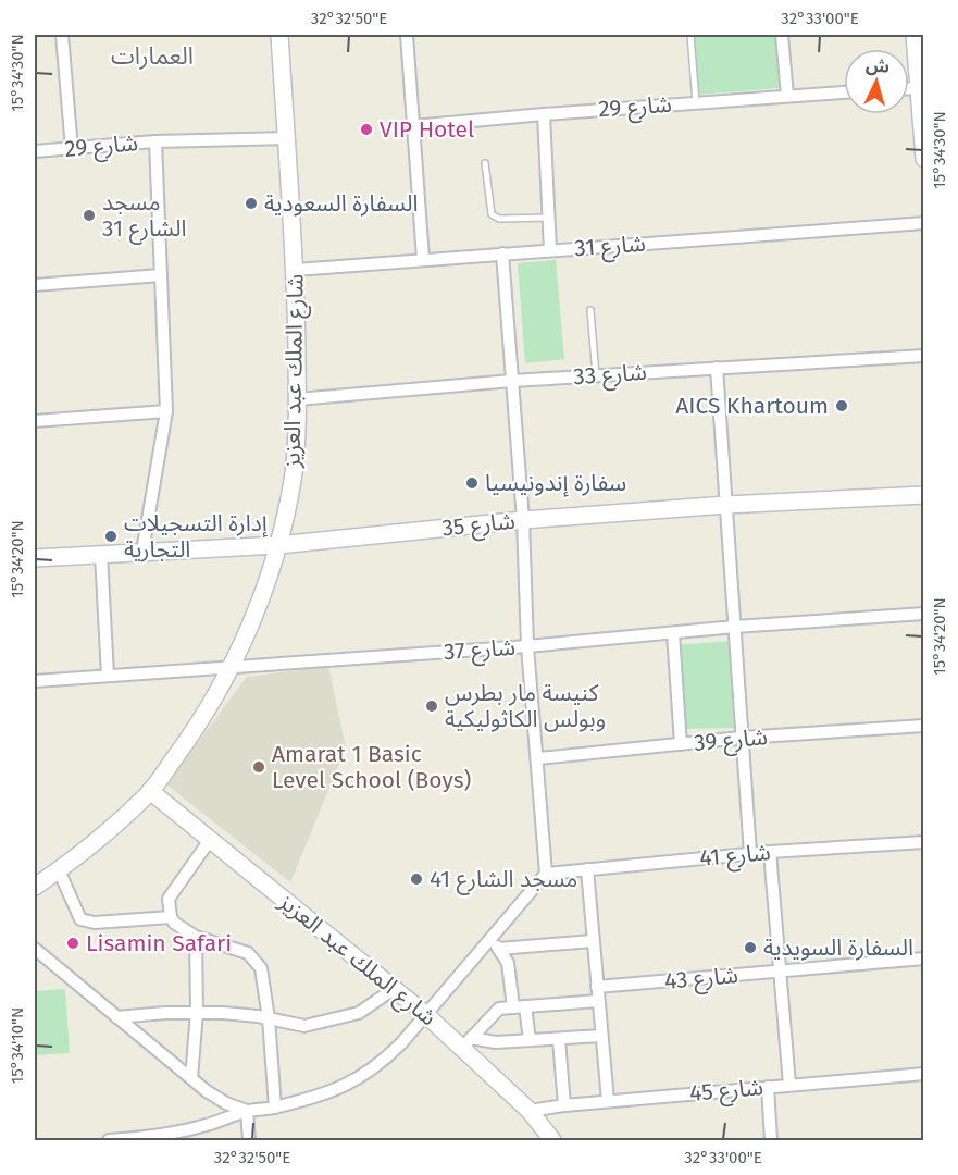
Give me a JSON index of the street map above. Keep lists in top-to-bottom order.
{
  "streets": {
    "street": [
      "شارع 29",
      "شارع 31",
      "شارع الملك عبد العزيز",
      "شارع 33",
      "شارع 35",
      "شارع 37",
      "شارع 39",
      "شارع 41",
      "شارع 43",
      "شارع 45"
    ]
  },
  "crossings": [
    ["شارع 29", "شارع الملك عبد العزيز"],
    ["شارع 31", "شارع الملك عبد العزيز"],
    ["شارع الملك عبد العزيز", "شارع 33"],
    ["شارع الملك عبد العزيز", "شارع 35"],
    ["شارع الملك عبد العزيز", "شارع 37"],
    ["شارع الملك عبد العزيز", "شارع 45"]
  ],
  "districts": ["العمارات"],
  "places": [
    "VIP Hotel",
    "السفارة السعودية",
    "مسجد الشارع 31",
    "AICS Khartoum",
    "سفارة إندونيسيا",
    "إدارة التسجيلات التجارية",
    "كنيسة مار بطرس وبولس الكاثوليكية",
    "Amarat 1 Basic Level School (Boys)",
    "مسجد الشارع 41",
    "Lisamin Safari",
    "السفارة السويدية"
  ],
  "north": "top",
  "coordinates": [
    "32°32'50\"E",
    "32°33'00\"E",
    "15°34'30\"N",
    "15°34'20\"N",
    "15°34'10\"N"
  ]
}
